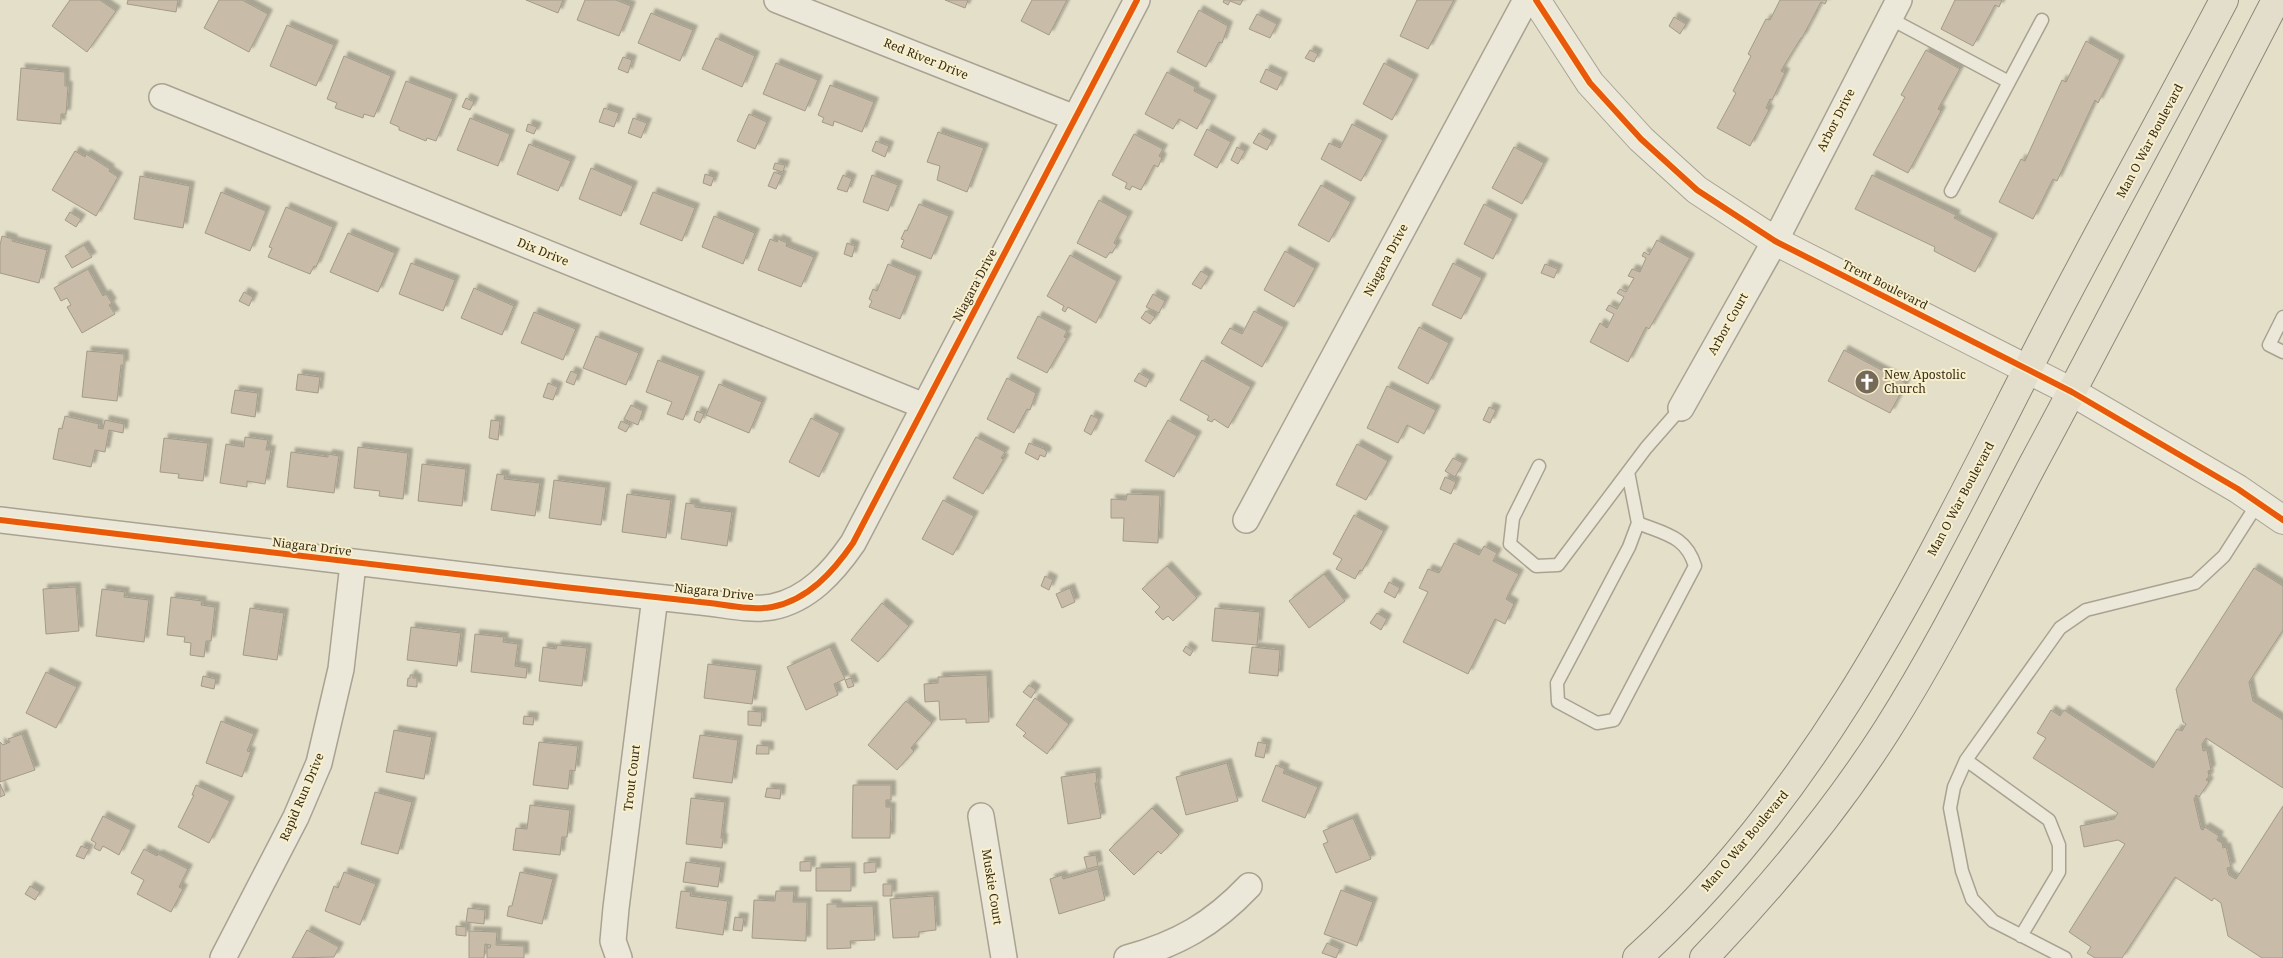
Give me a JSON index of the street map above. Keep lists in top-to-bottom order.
{
  "streets": {
    "main road": ["Man O War Boulevard"],
    "street": [
      "Red River Drive",
      "Arbor Drive",
      "Dix Drive",
      "Niagara Drive",
      "Trent Boulevard",
      "Arbor Court",
      "Trout Court",
      "Rapid Run Drive",
      "Muskie Court"
    ]
  },
  "crossings": [
    ["Red River Drive", "Niagara Drive"],
    ["Arbor Drive", "Trent Boulevard"],
    ["Arbor Drive", "Arbor Court"],
    ["Man O War Boulevard", "Trent Boulevard"],
    ["Dix Drive", "Niagara Drive"],
    ["Niagara Drive", "Trout Court"],
    ["Niagara Drive", "Rapid Run Drive"],
    ["Trent Boulevard", "Arbor Court"]
  ],
  "places": {
    "church": ["New Apostolic Church"]
  }
}
